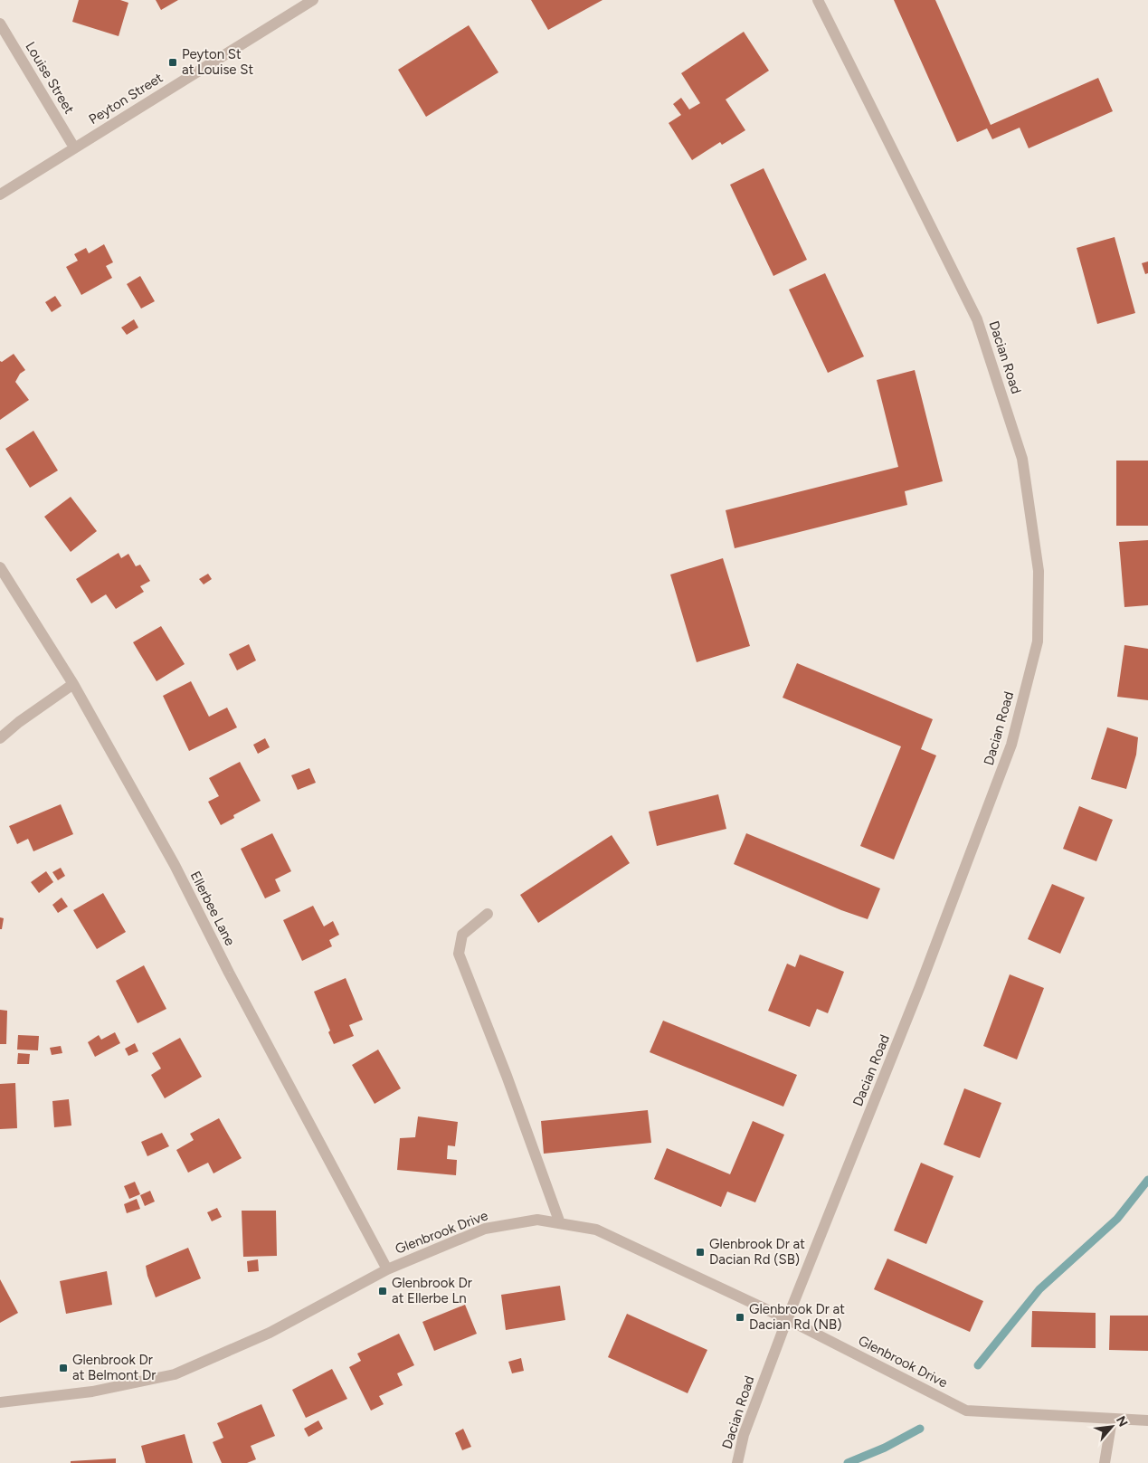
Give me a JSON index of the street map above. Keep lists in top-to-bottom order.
{
  "streets": {
    "street": [
      "Louise Street",
      "Peyton Street",
      "Dacian Road",
      "Ellerbee Lane",
      "Glenbrook Drive"
    ]
  },
  "crossings": [
    ["Louise Street", "Peyton Street"],
    ["Dacian Road", "Glenbrook Drive"],
    ["Ellerbee Lane", "Glenbrook Drive"]
  ],
  "places": {
    "transit": [
      "Peyton St at Louise St",
      "Glenbrook Dr at Dacian Rd (SB)",
      "Glenbrook Dr at Ellerbe Ln",
      "Glenbrook Dr at Dacian Rd (NB)",
      "Glenbrook Dr at Belmont Dr"
    ]
  },
  "north": "top right"
}
